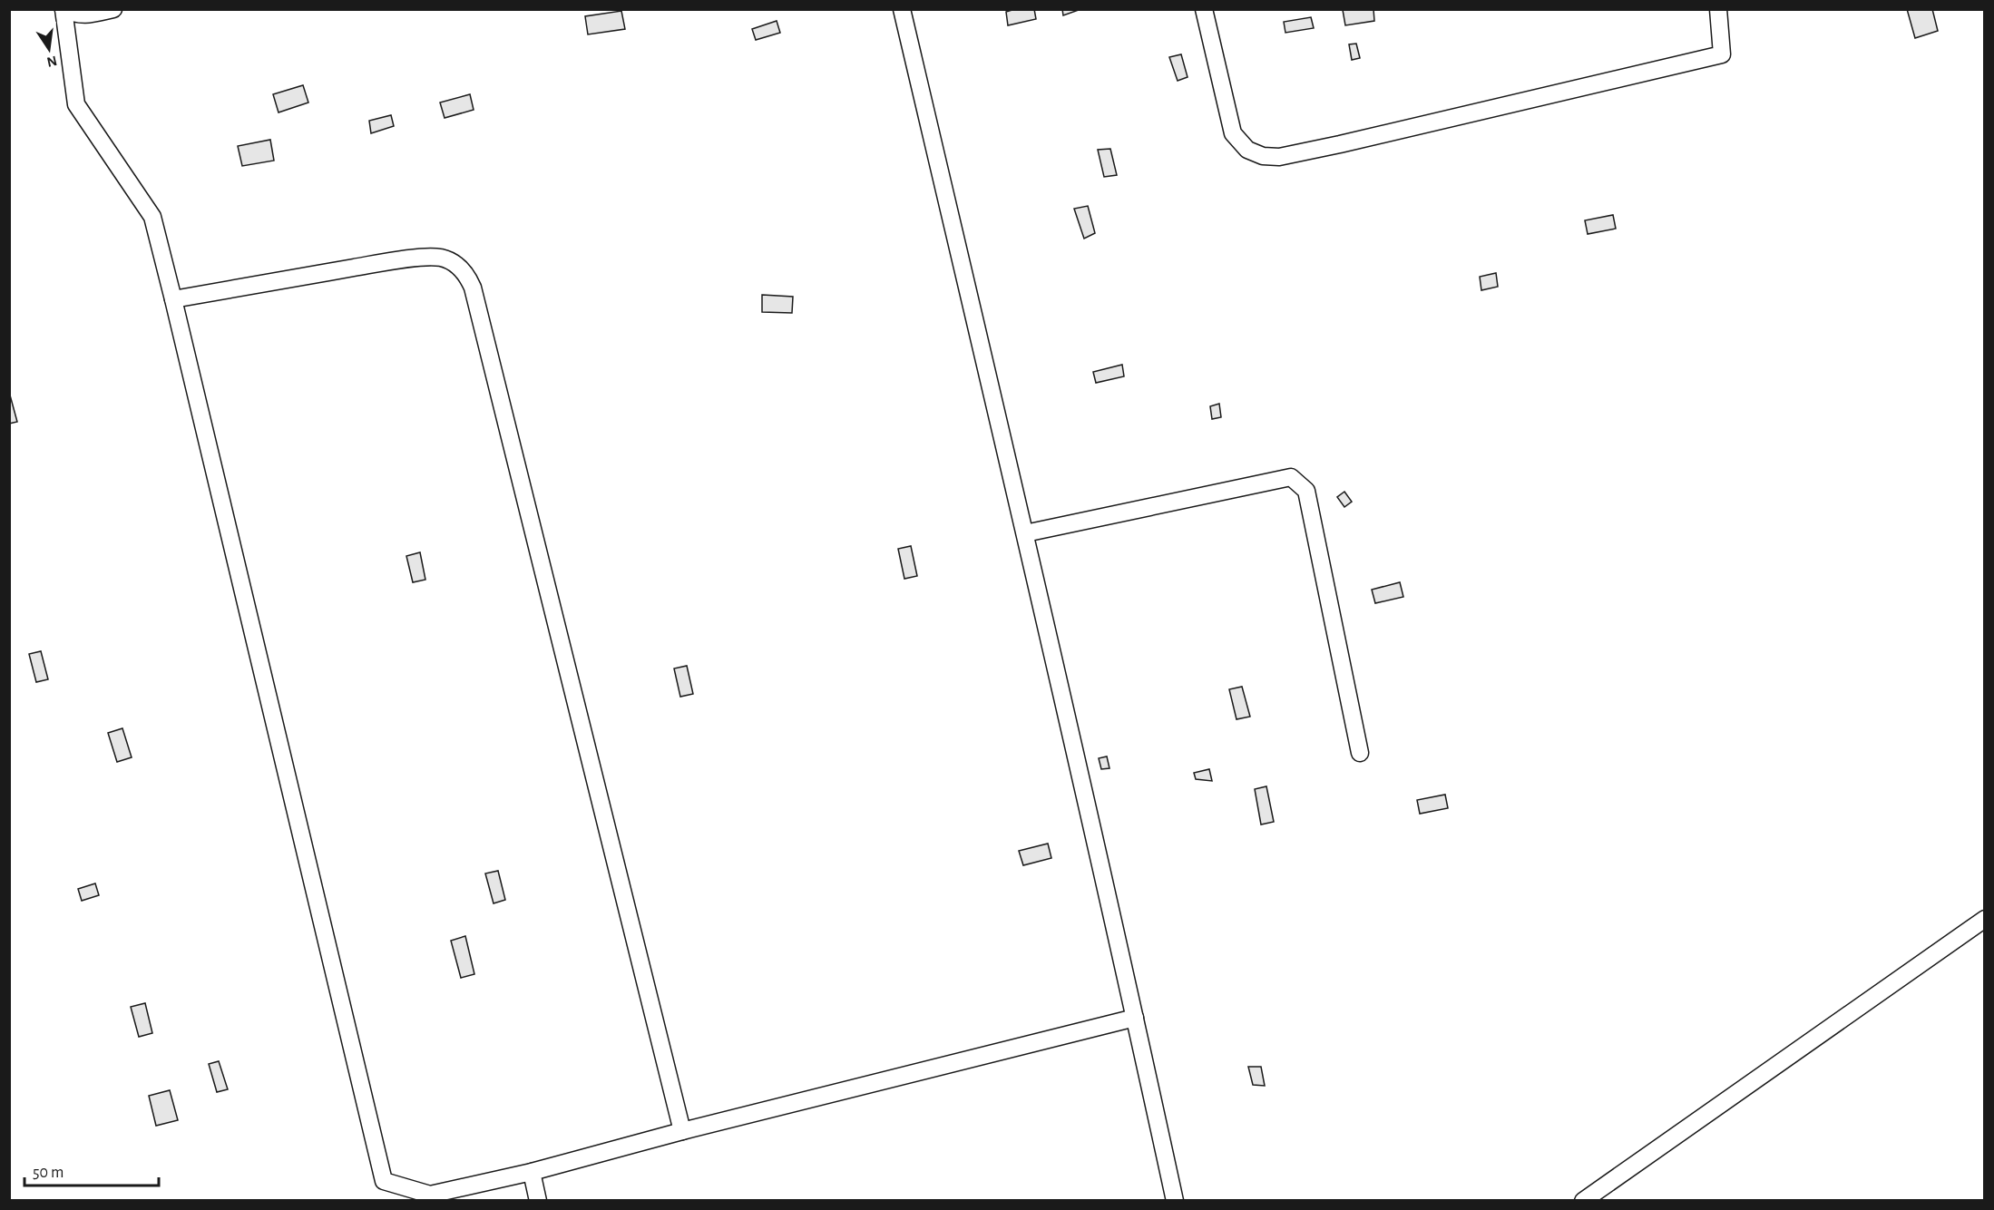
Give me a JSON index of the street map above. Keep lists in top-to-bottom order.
{
  "scale_bar": "50 m",
  "north": "bottom"
}
